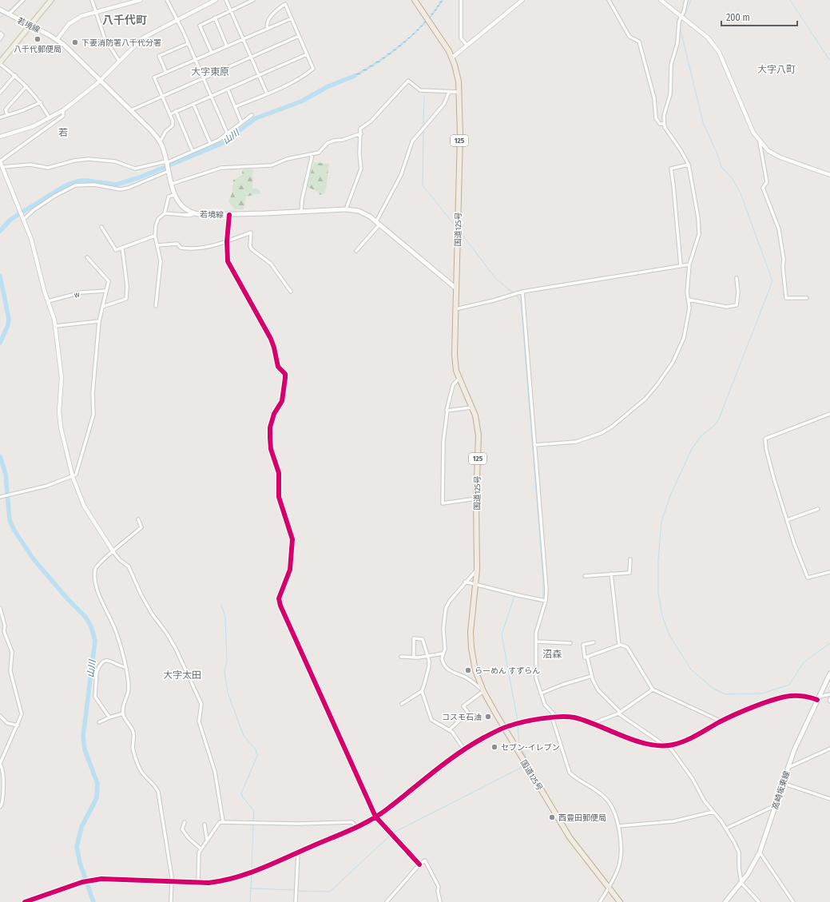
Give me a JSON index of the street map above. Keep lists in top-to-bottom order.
{
  "streets": {
    "highway": ["125", "国道125号"],
    "main road": ["若境線", "高崎坂東線"],
    "street": ["w"]
  },
  "crossings": [
    ["若境線", "国道125号"]
  ],
  "districts": [
    "八千代町",
    "大字八町",
    "大字東原",
    "若",
    "沼森",
    "大字太田"
  ],
  "water": ["山川"],
  "places": [
    "八千代郵便局",
    "下妻消防署八千代分署",
    "らーめん すずらん",
    "コスモ石油",
    "セブン-イレブン",
    "西豊田郵便局"
  ],
  "scale_bar": "200 m"
}
